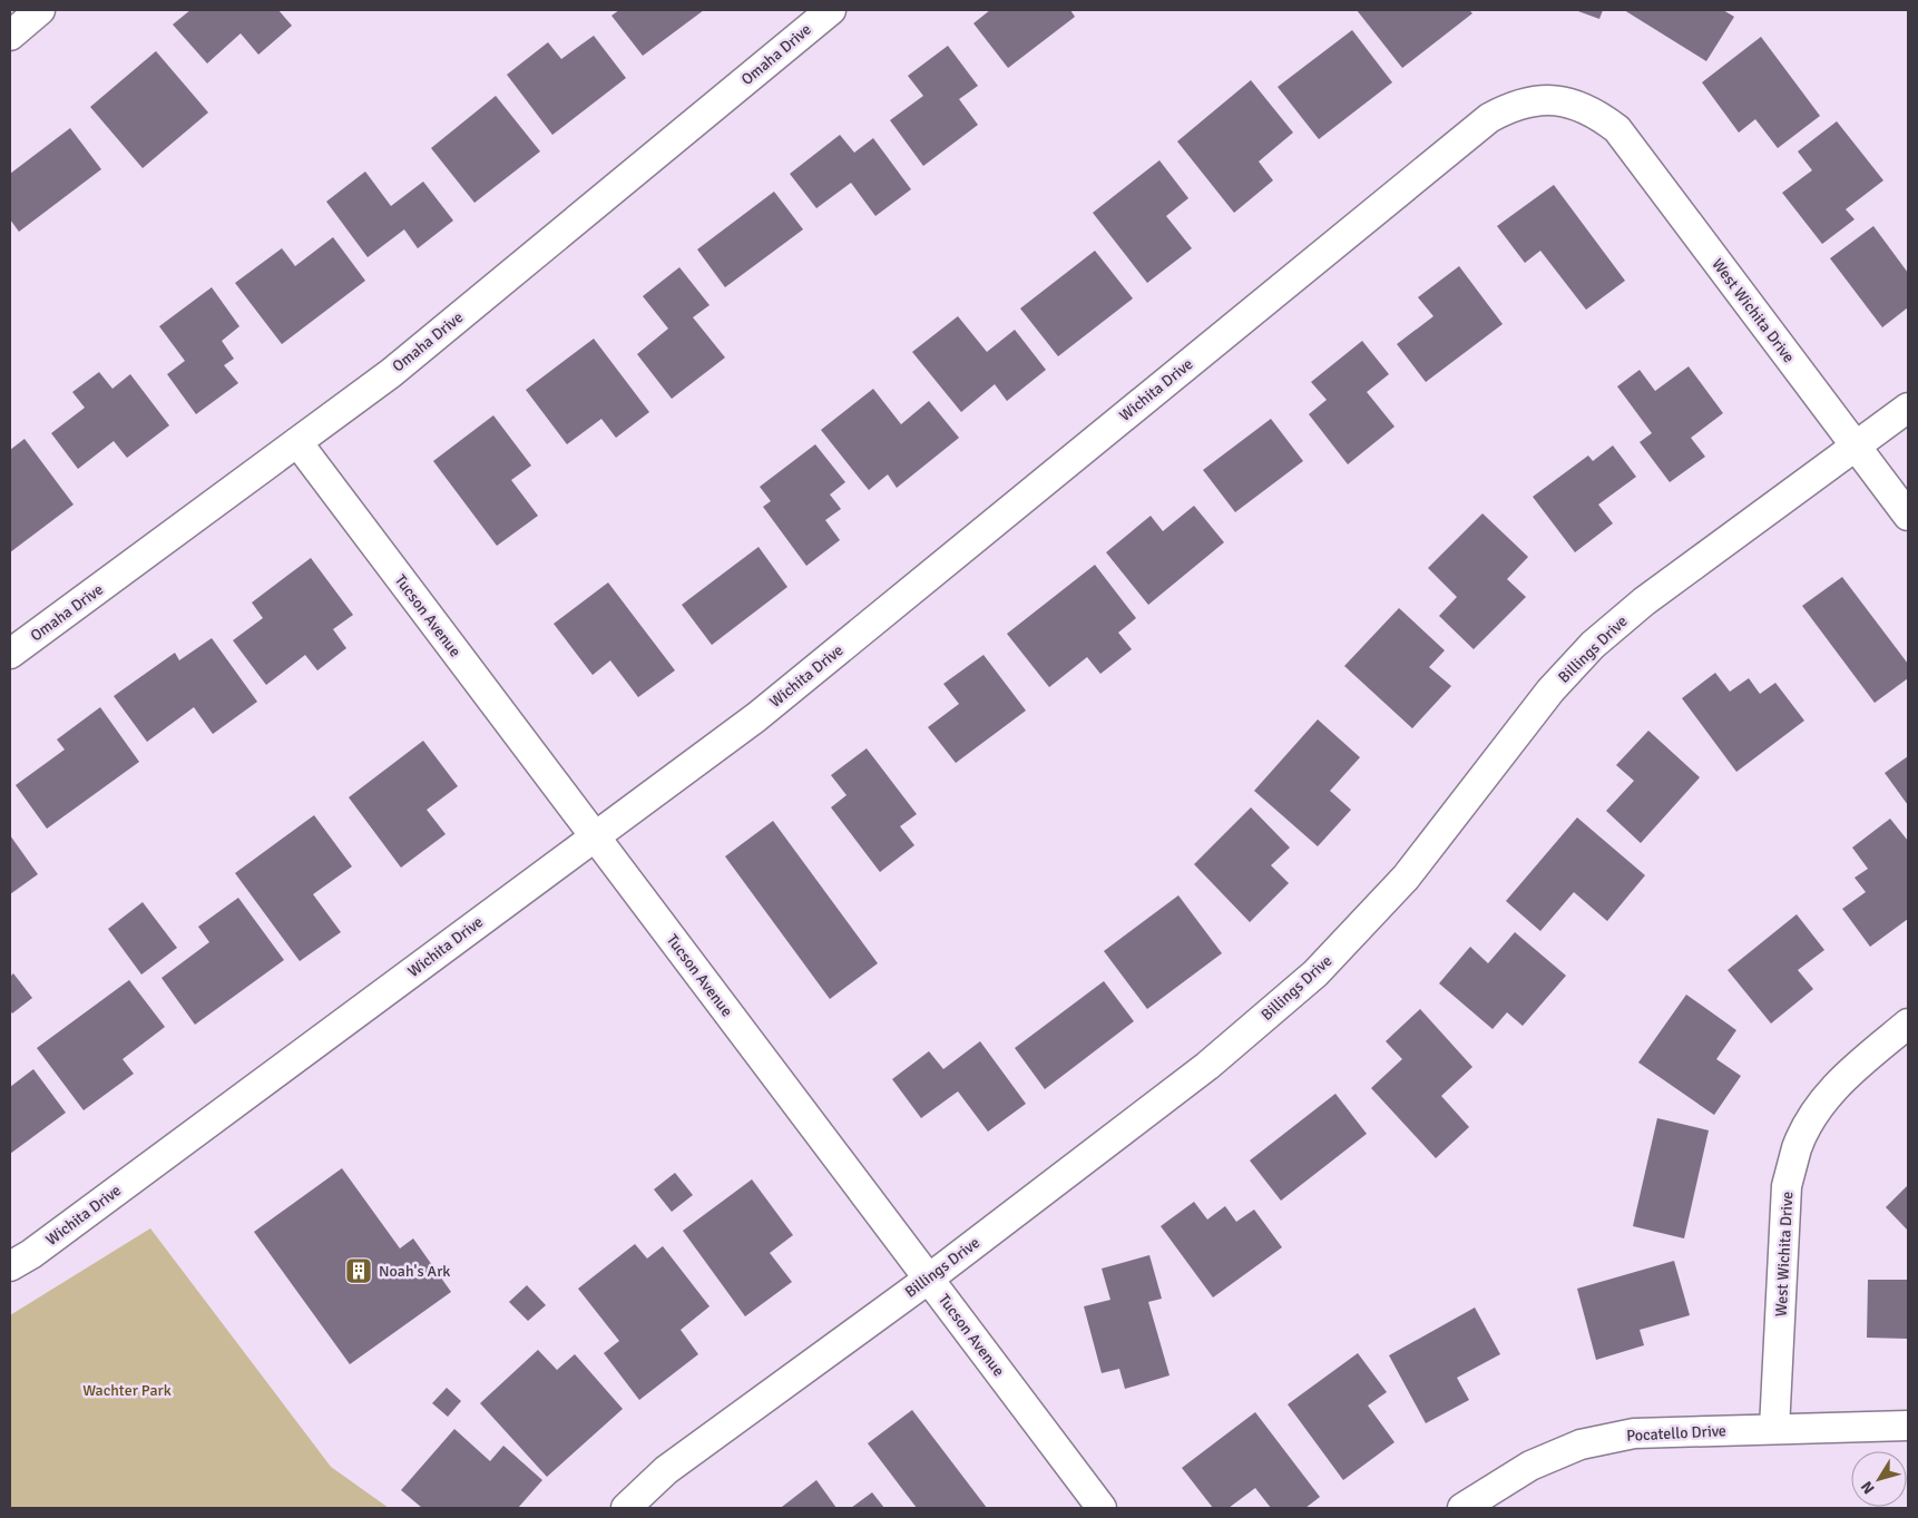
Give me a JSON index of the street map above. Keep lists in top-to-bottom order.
{
  "streets": {
    "street": [
      "Omaha Drive",
      "West Wichita Drive",
      "Wichita Drive",
      "Tucson Avenue",
      "Billings Drive",
      "Pocatello Drive"
    ]
  },
  "crossings": [
    ["Omaha Drive", "Tucson Avenue"],
    ["West Wichita Drive", "Wichita Drive"],
    ["West Wichita Drive", "Billings Drive"],
    ["West Wichita Drive", "Pocatello Drive"],
    ["Wichita Drive", "Tucson Avenue"],
    ["Tucson Avenue", "Billings Drive"]
  ],
  "parks": ["Wachter Park"],
  "places": {
    "building": ["Noah's Ark"]
  },
  "north": "bottom left"
}
